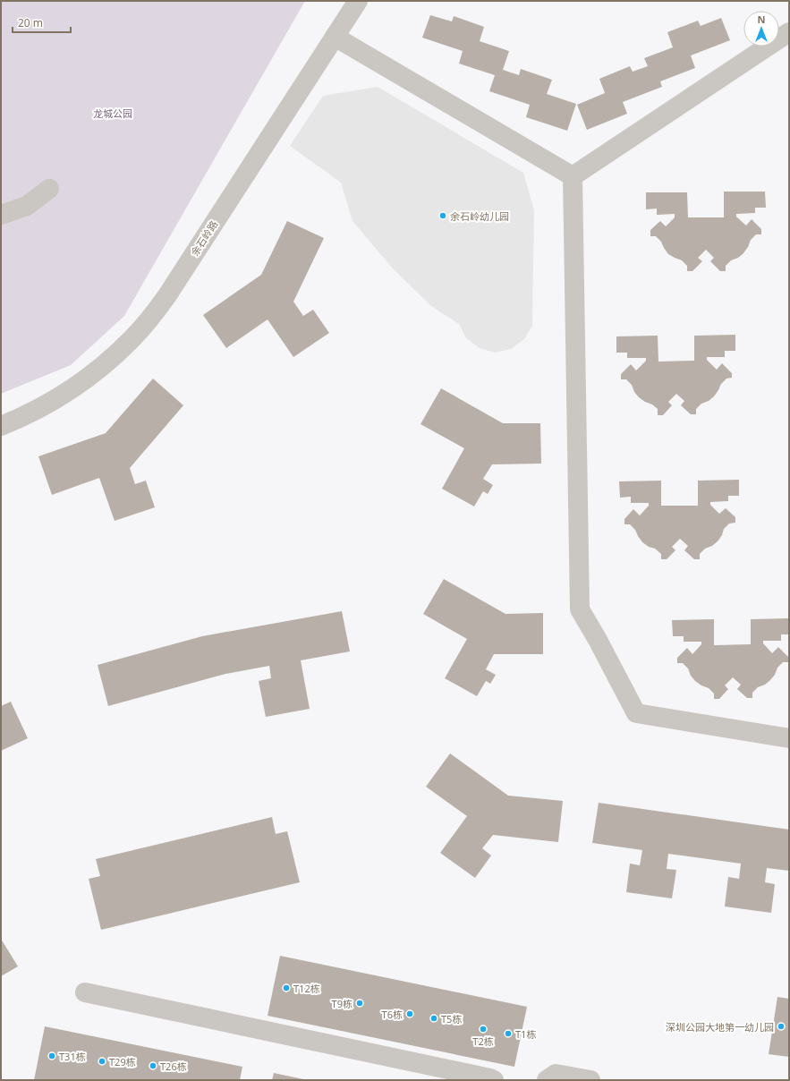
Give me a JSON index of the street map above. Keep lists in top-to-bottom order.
{
  "streets": {
    "street": ["余石岭路"]
  },
  "parks": ["龙城公园"],
  "places": [
    "余石岭幼儿园",
    "T12栋",
    "T9栋",
    "T6栋",
    "T5栋",
    "深圳公园大地第一幼儿园",
    "T2栋",
    "T1栋",
    "T31栋",
    "T29栋",
    "T26栋"
  ],
  "scale_bar": "20 m",
  "north": "top"
}
